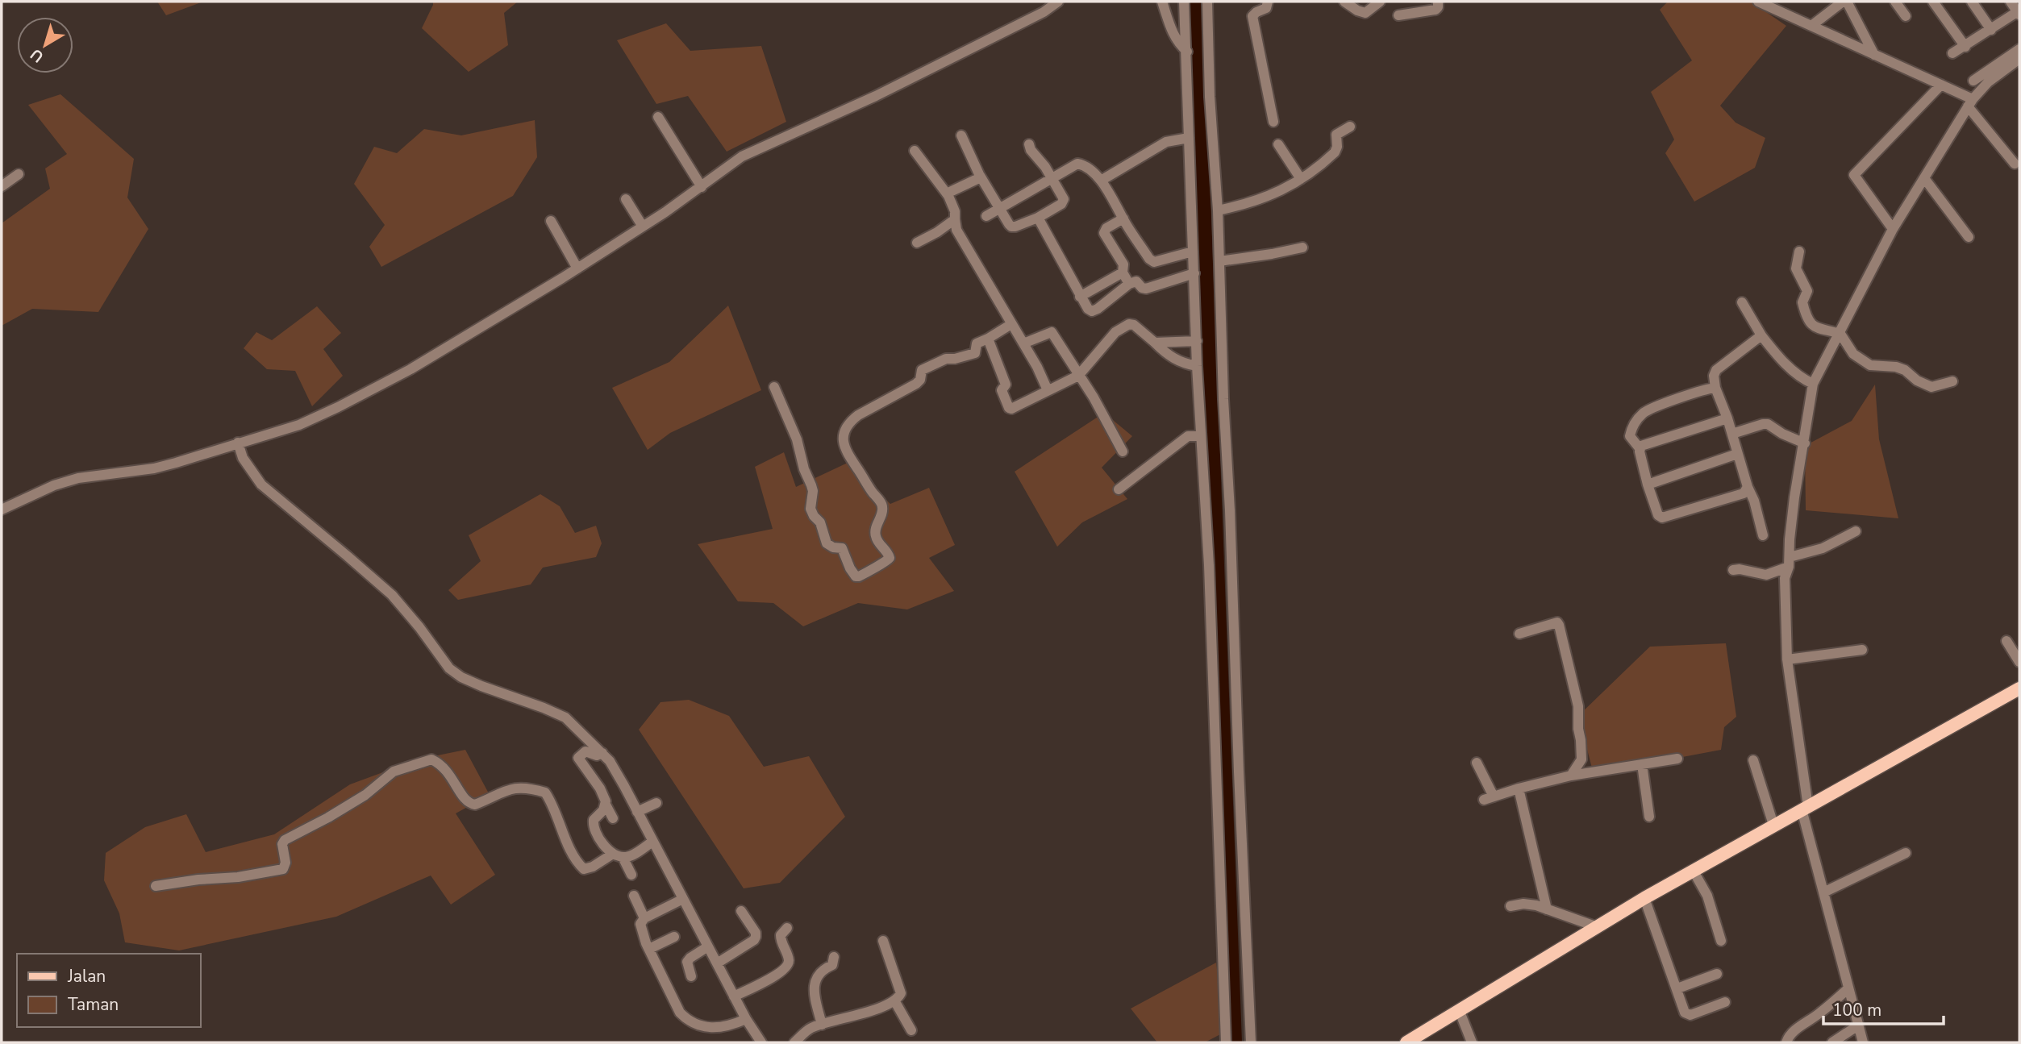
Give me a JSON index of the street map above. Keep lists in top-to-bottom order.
{
  "legend": ["Jalan", "Taman"],
  "scale_bar": "100 m",
  "north": "bottom left"
}
